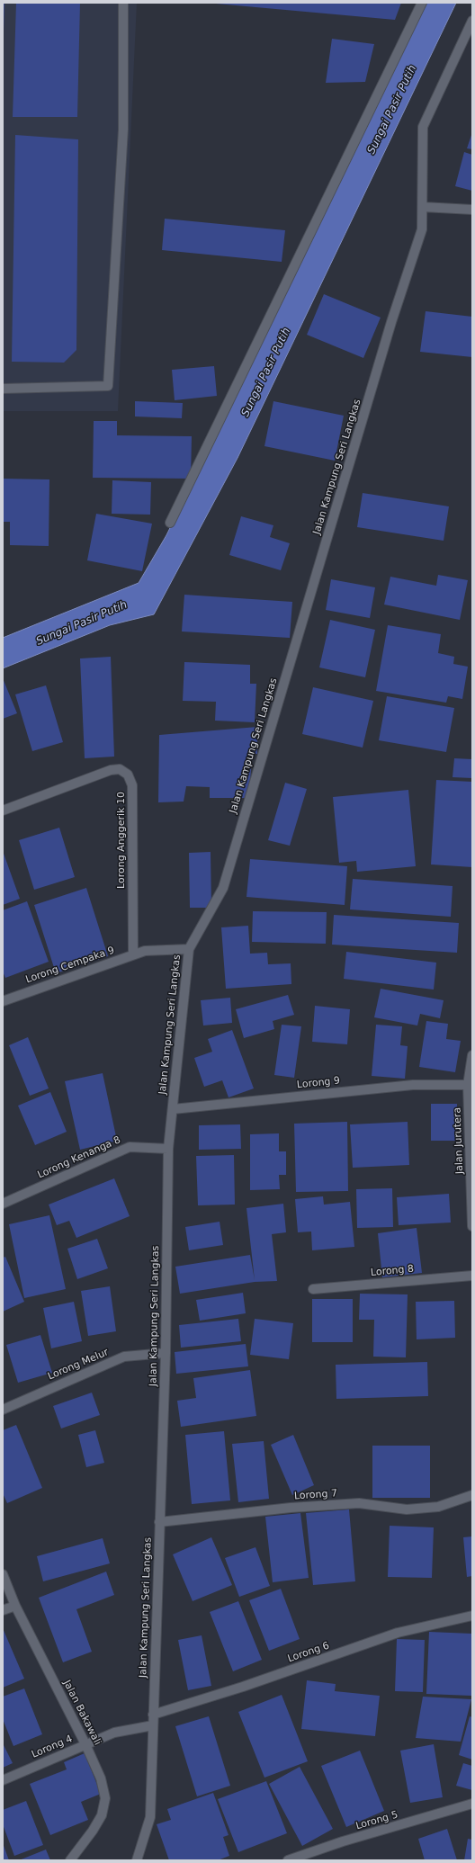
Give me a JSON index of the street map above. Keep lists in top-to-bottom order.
{
  "streets": {
    "street": [
      "Jalan Kampung Seri Langkas",
      "Lorong Anggerik 10",
      "Lorong Cempaka 9",
      "Lorong 9",
      "Jalan Jurutera",
      "Lorong Kenanga 8",
      "Lorong 8",
      "Lorong Melur",
      "Lorong 7",
      "Lorong 6",
      "Jalan Bakawali",
      "Lorong 4",
      "Lorong 5"
    ]
  },
  "crossings": [
    ["Jalan Kampung Seri Langkas", "Lorong Cempaka 9"],
    ["Jalan Kampung Seri Langkas", "Lorong 9"],
    ["Jalan Kampung Seri Langkas", "Lorong Kenanga 8"],
    ["Jalan Kampung Seri Langkas", "Lorong Melur"],
    ["Jalan Kampung Seri Langkas", "Lorong 7"],
    ["Jalan Kampung Seri Langkas", "Lorong 6"],
    ["Jalan Kampung Seri Langkas", "Lorong 4"],
    ["Lorong Anggerik 10", "Lorong Cempaka 9"],
    ["Lorong 9", "Jalan Jurutera"],
    ["Jalan Bakawali", "Lorong 4"]
  ],
  "water": ["Sungai Pasir Putih"]
}
